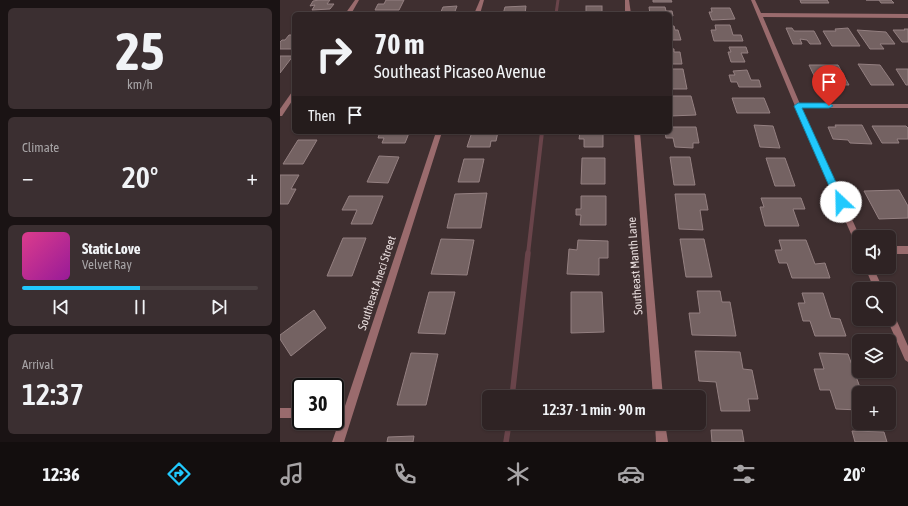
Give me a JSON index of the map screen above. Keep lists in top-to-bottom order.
{
  "streets": {
    "street": ["Southeast Manth Lane", "Southeast Aneci Street"]
  },
  "page": {
    "tile": [
      ["25", "km/h"],
      "Climate",
      ["Arrival", "12:37"]
    ],
    "turn": ["70 m", "Southeast Picaseo Avenue"],
    "then": "Then",
    "heat": ["−", "20°", "+"],
    "map_buttons": "+",
    "song": ["Static Love", "Velvet Ray"],
    "limit": "30",
    "trip": "12:37 · 1 min · 90 m",
    "tabs": ["12:36", "20°"]
  }
}
